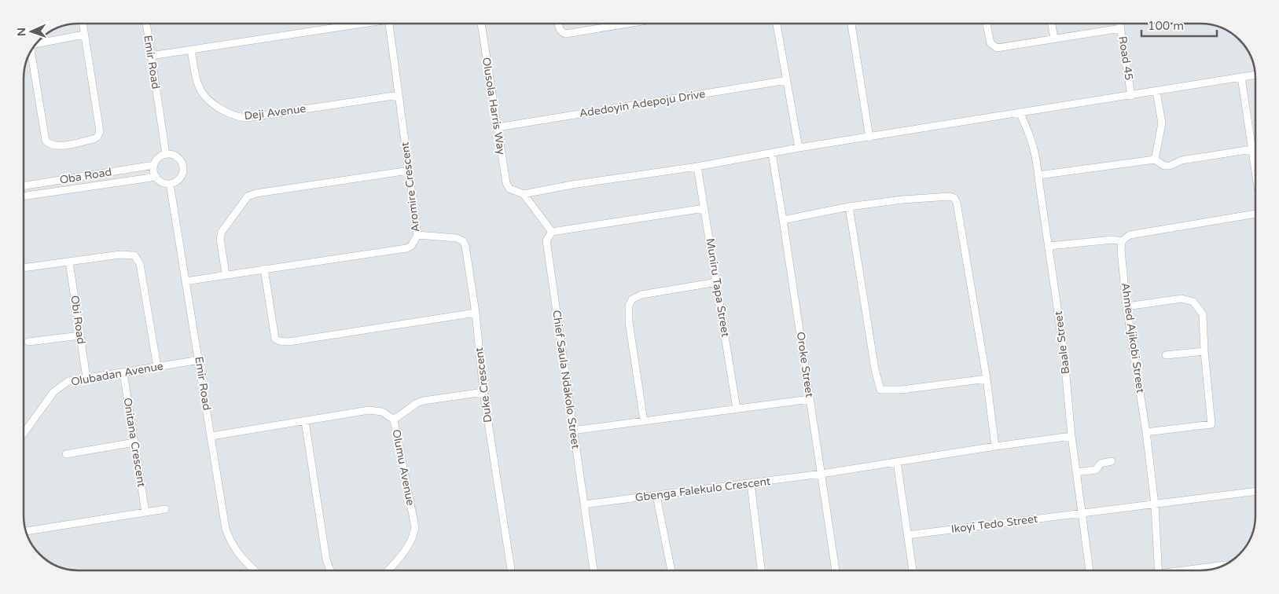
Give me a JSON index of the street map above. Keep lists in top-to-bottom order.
{
  "streets": {
    "street": [
      "Road 45",
      "Emir Road",
      "Adedoyin Adepoju Drive",
      "Olusola Harris Way",
      "Deji Avenue",
      "Oba Road",
      "Aromire Crescent",
      "Muniru Tapa Street",
      "Obi Road",
      "Ahmed Ajikobi Street",
      "Baale Street",
      "Oroke Street",
      "Olubadan Avenue",
      "Chief Saula Ndakolo Street",
      "Duke Crescent",
      "Onitana Crescent",
      "Olumu Avenue",
      "Gbenga Falekulo Crescent",
      "Ikoyi Tedo Street"
    ]
  },
  "crossings": [
    ["Emir Road", "Oba Road"],
    ["Emir Road", "Aromire Crescent"],
    ["Emir Road", "Olubadan Avenue"],
    ["Emir Road", "Olumu Avenue"],
    ["Adedoyin Adepoju Drive", "Olusola Harris Way"],
    ["Deji Avenue", "Aromire Crescent"],
    ["Aromire Crescent", "Duke Crescent"],
    ["Obi Road", "Olubadan Avenue"],
    ["Ahmed Ajikobi Street", "Ikoyi Tedo Street"],
    ["Baale Street", "Gbenga Falekulo Crescent"],
    ["Baale Street", "Ikoyi Tedo Street"],
    ["Oroke Street", "Gbenga Falekulo Crescent"],
    ["Olubadan Avenue", "Onitana Crescent"],
    ["Chief Saula Ndakolo Street", "Gbenga Falekulo Crescent"]
  ],
  "scale_bar": "100 m",
  "north": "left"
}
